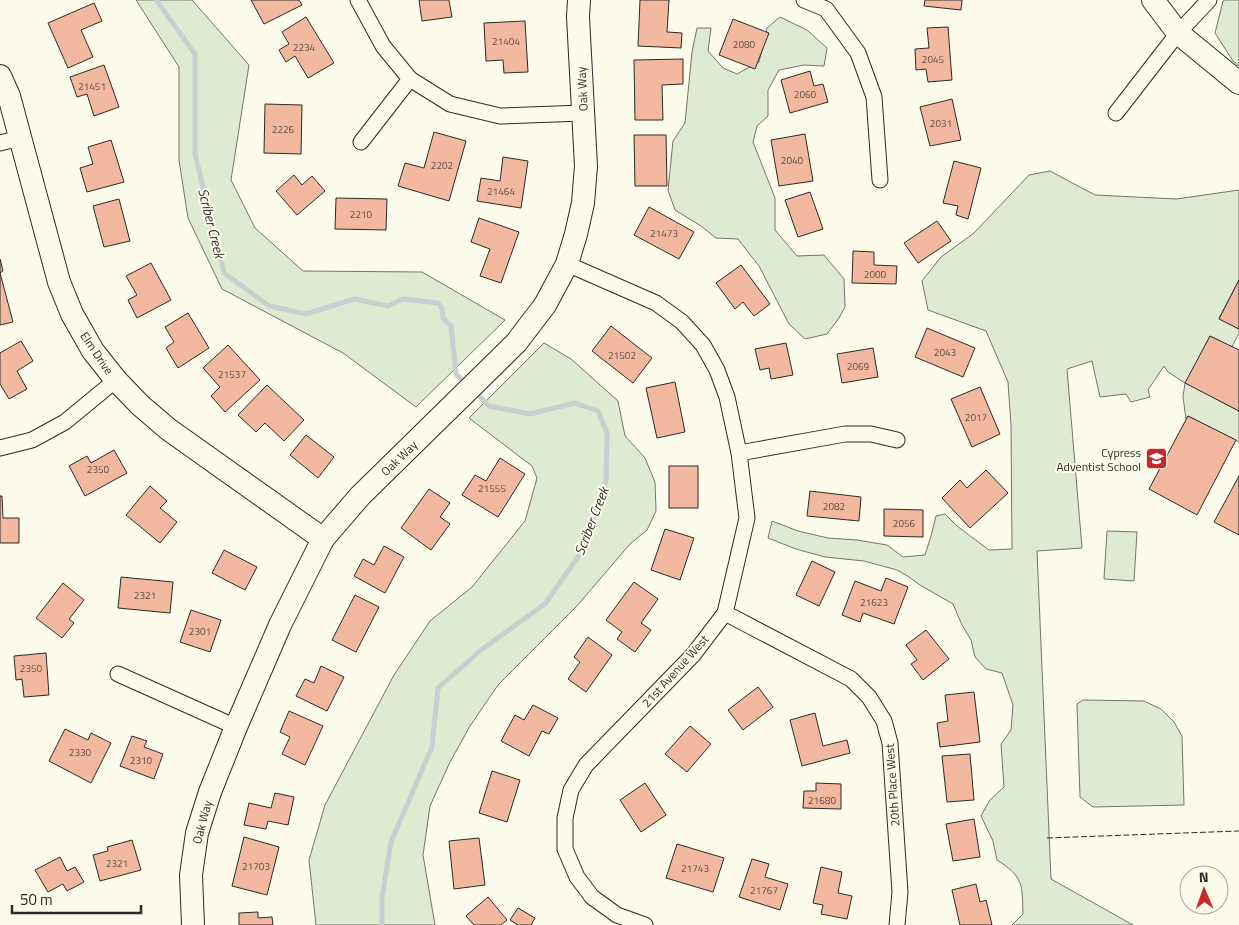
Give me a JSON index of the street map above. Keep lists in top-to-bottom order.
{
  "streets": {
    "street": [
      "Oak Way",
      "Elm Drive",
      "21st Avenue West",
      "20th Place West"
    ]
  },
  "crossings": [
    ["Oak Way", "Elm Drive"],
    ["Oak Way", "21st Avenue West"],
    ["21st Avenue West", "20th Place West"]
  ],
  "water": ["Scriber Creek"],
  "places": {
    "school or university": ["Cypress Adventist School"]
  },
  "house_numbers": [
    "21404",
    "2080",
    "2234",
    "2045",
    "21451",
    "2060",
    "2031",
    "2226",
    "2040",
    "2202",
    "21464",
    "2210",
    "21473",
    "2000",
    "2043",
    "21502",
    "2069",
    "21537",
    "2017",
    "2350",
    "21555",
    "2082",
    "2056",
    "2321",
    "21623",
    "2301",
    "2350",
    "2330",
    "2310",
    "21680",
    "2321",
    "21703",
    "21743",
    "21767"
  ],
  "scale_bar": "50 m",
  "north": "top"
}
